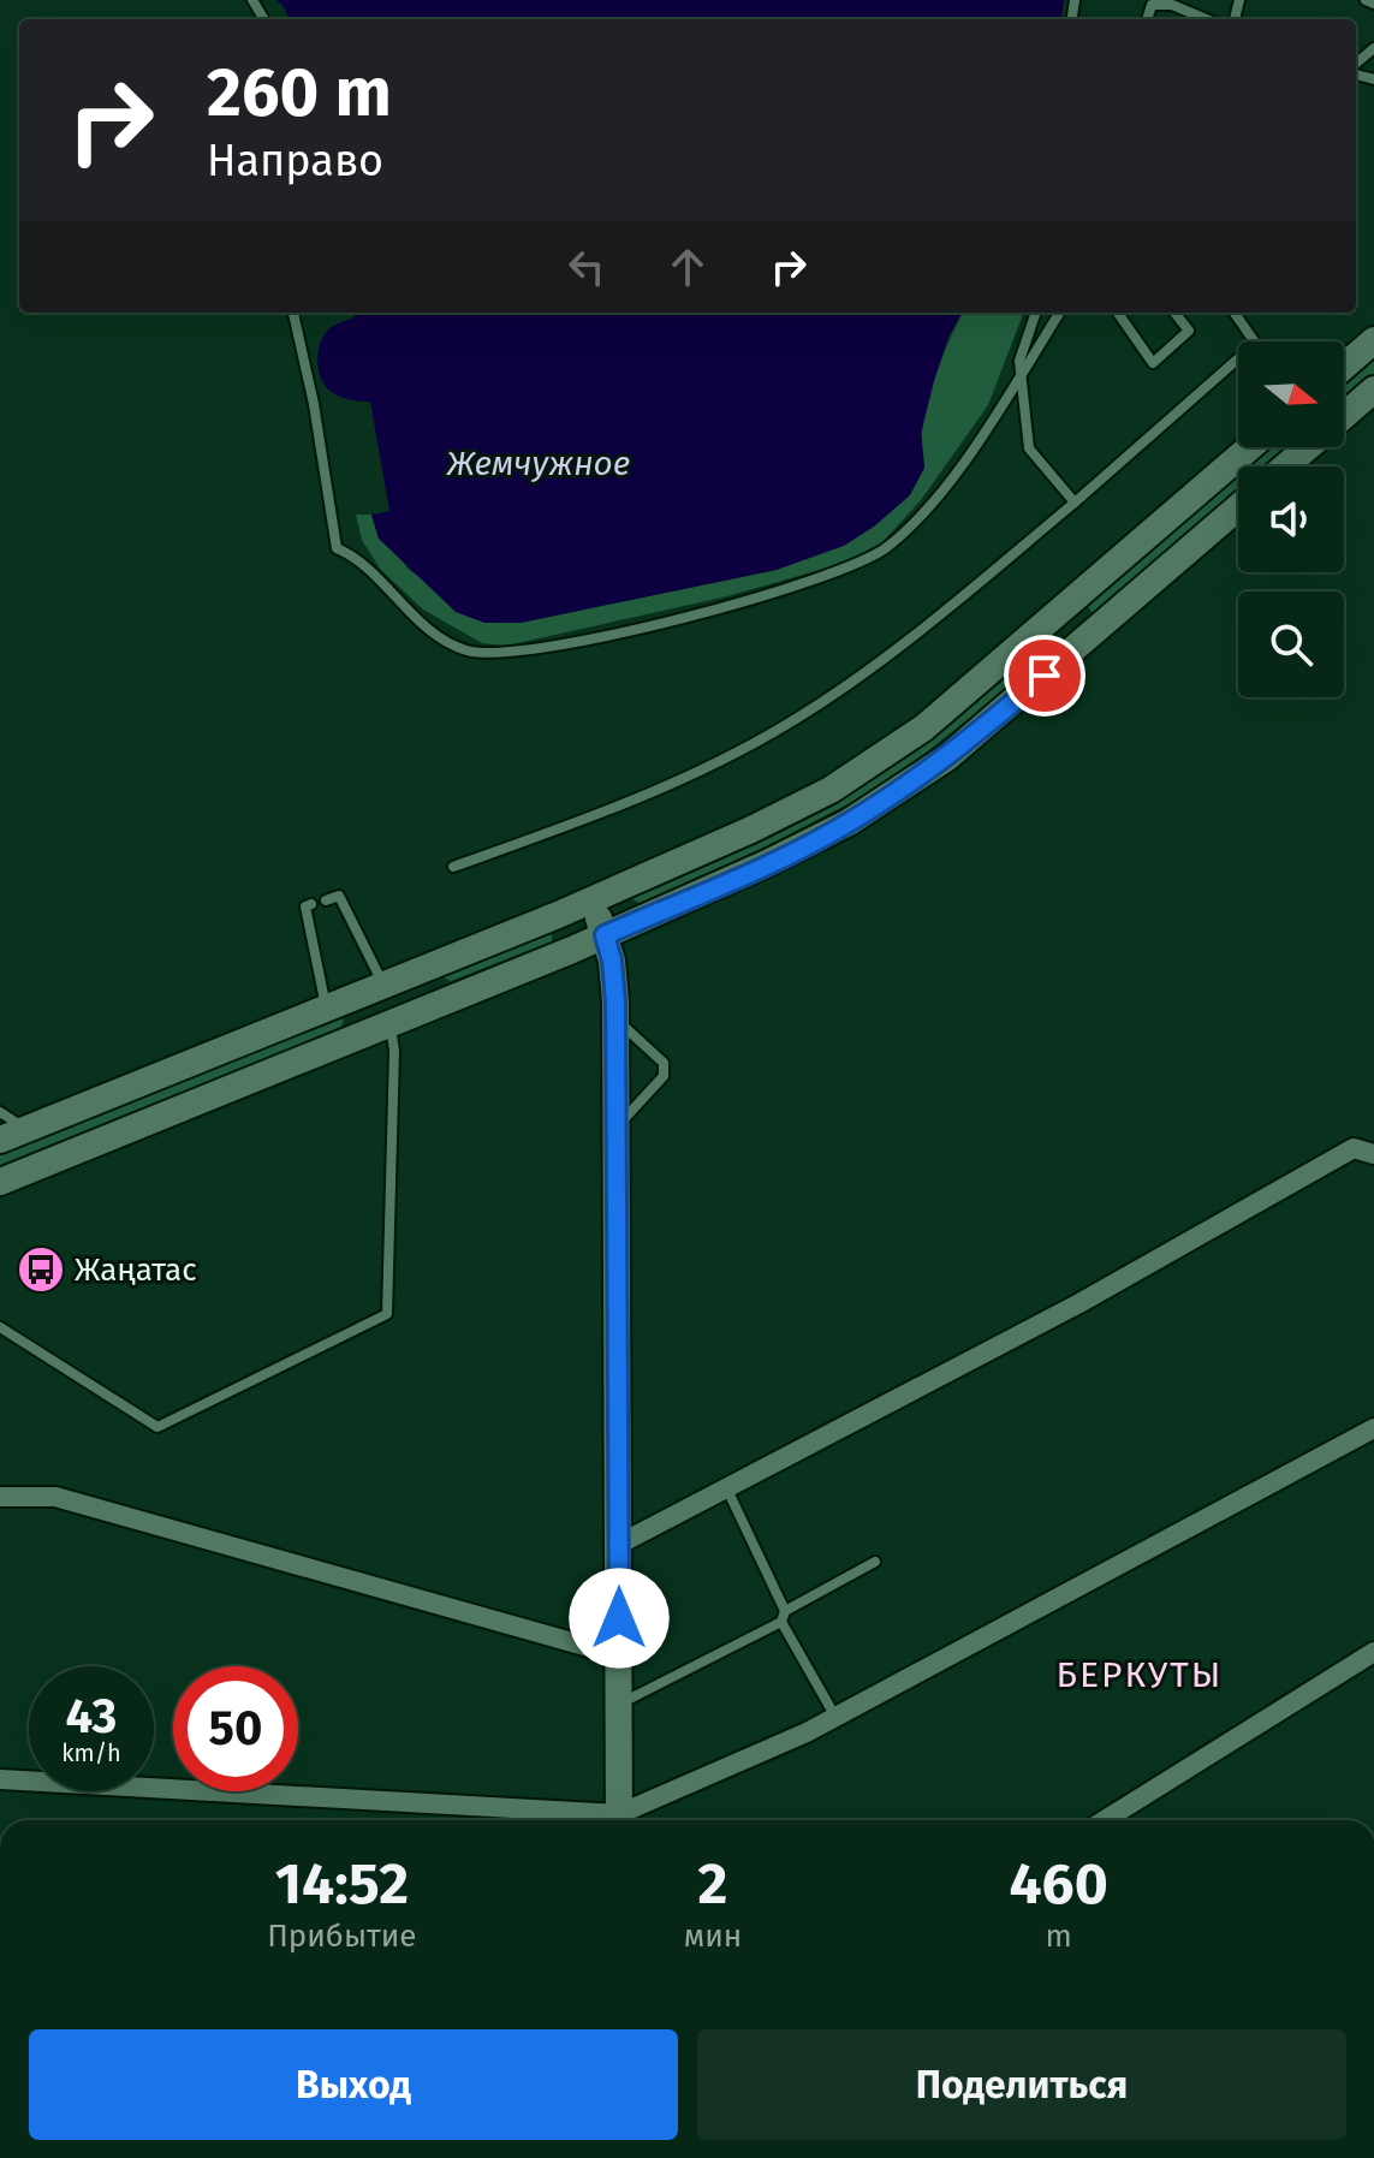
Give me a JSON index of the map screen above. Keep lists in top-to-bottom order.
{
  "districts": ["БЕРКУТЫ"],
  "water": ["Жемчужное"],
  "places": {
    "bus stop": ["Жаңатас"]
  },
  "north": "right",
  "page": {
    "turn": ["260 m", "Направо"],
    "speed": "43 km/h",
    "limit": "50",
    "eta": [
      "14:52",
      "Прибытие",
      "2",
      "мин",
      "460",
      "m"
    ],
    "buttons": ["Выход", "Поделиться"]
  }
}
